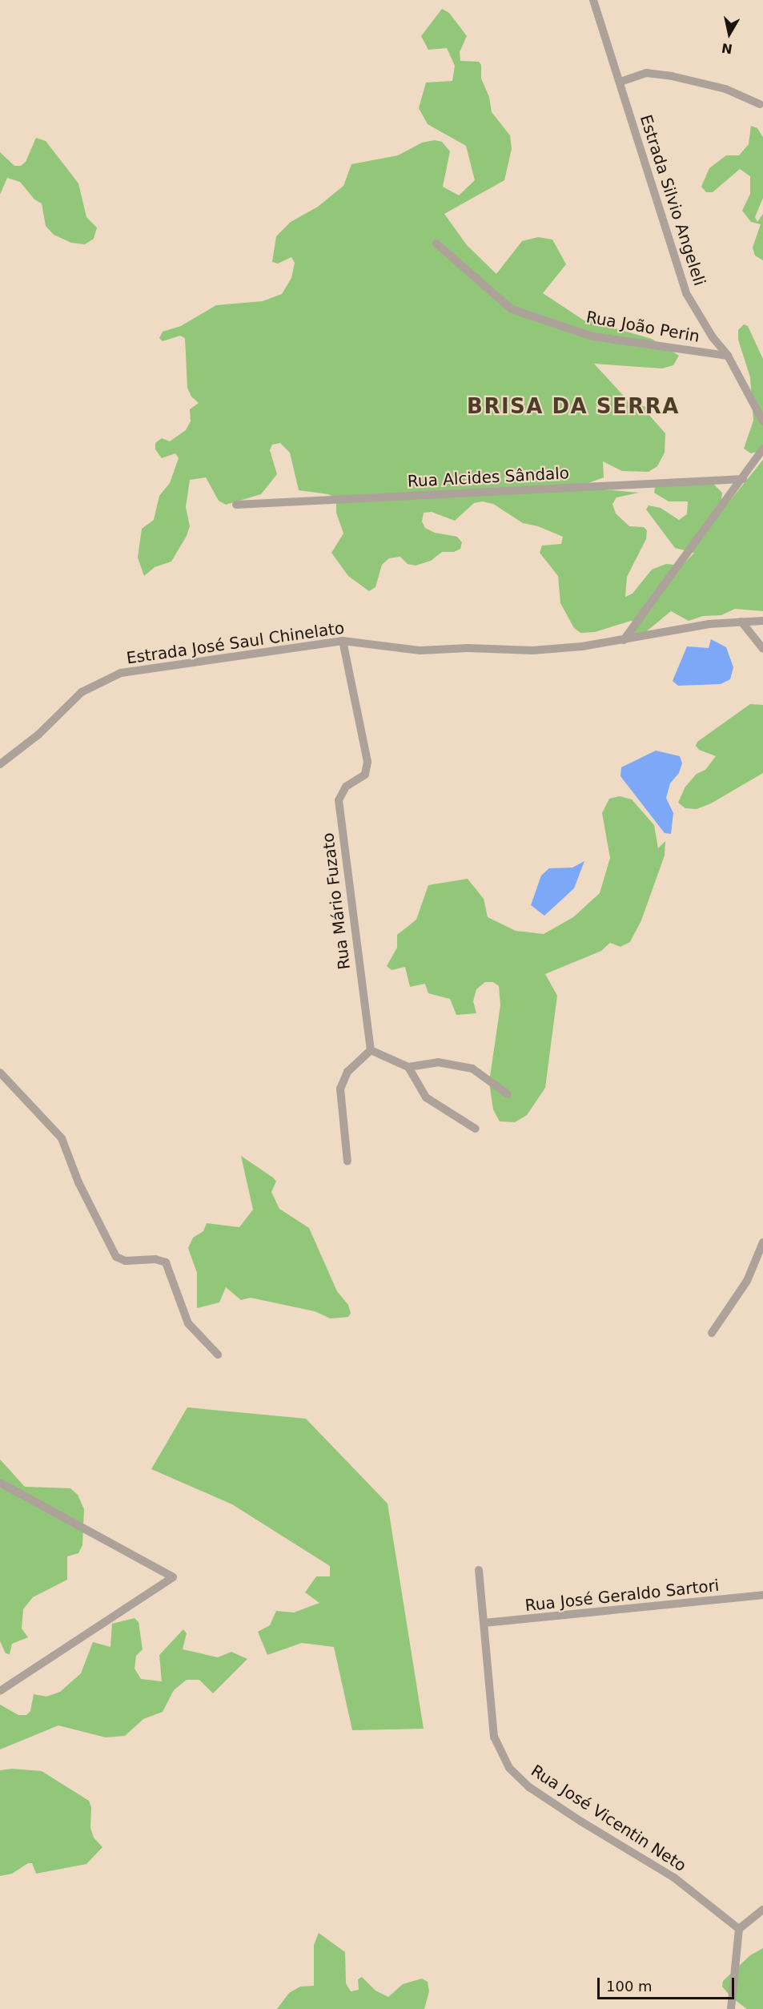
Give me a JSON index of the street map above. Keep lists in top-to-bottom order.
{
  "streets": {
    "street": [
      "Estrada Silvio Angeleli",
      "Rua João Perin",
      "Rua Alcides Sândalo",
      "Estrada José Saul Chinelato",
      "Rua Mário Fuzato",
      "Rua José Geraldo Sartori",
      "Rua José Vicentin Neto"
    ]
  },
  "crossings": [
    ["Estrada Silvio Angeleli", "Rua João Perin"],
    ["Estrada José Saul Chinelato", "Rua Mário Fuzato"],
    ["Rua José Geraldo Sartori", "Rua José Vicentin Neto"]
  ],
  "districts": ["BRISA DA SERRA"],
  "scale_bar": "100 m",
  "north": "bottom"
}
